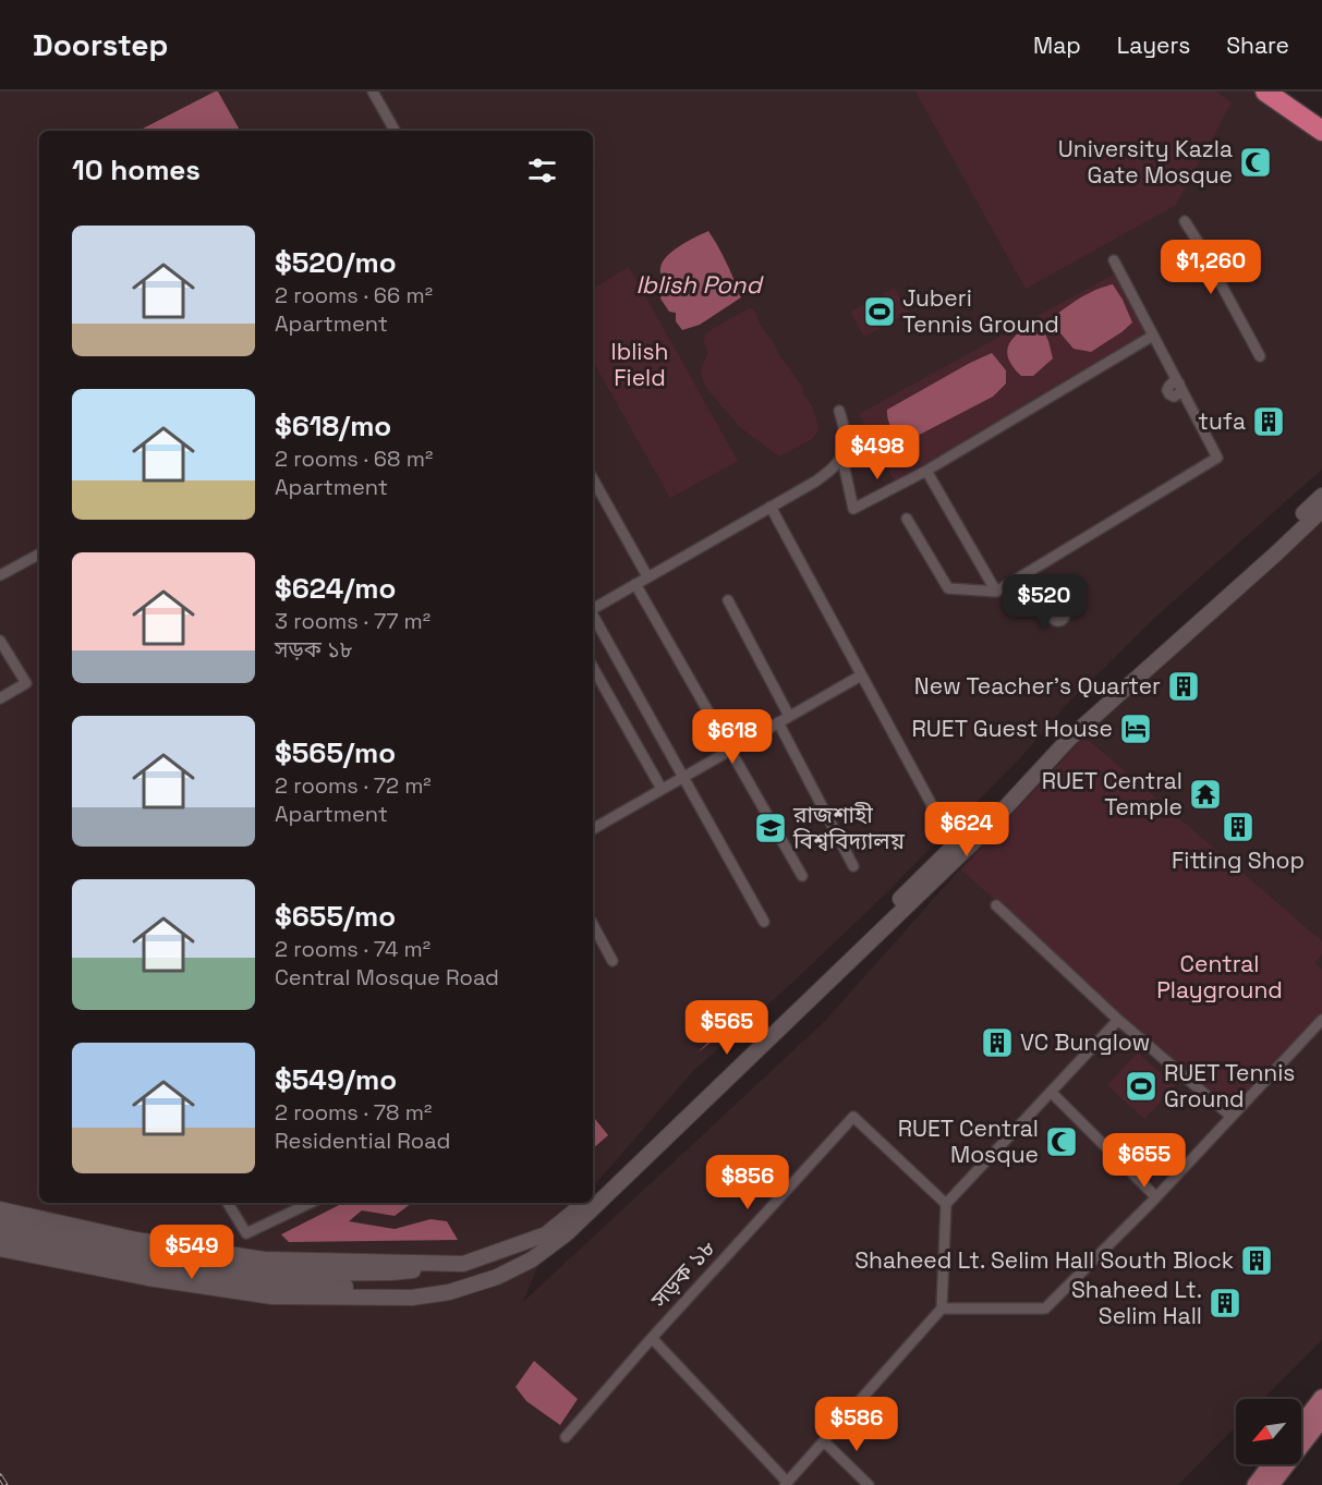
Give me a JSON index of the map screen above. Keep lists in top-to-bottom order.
{
  "streets": {
    "street": ["সড়ক ১৮"]
  },
  "water": ["Iblish Pond"],
  "parks": ["Iblish Field", "Central Playground"],
  "places": {
    "mosque": ["University Kazla Gate Mosque", "RUET Central Mosque"],
    "sports": ["Juberi Tennis Ground", "RUET Tennis Ground"],
    "building": [
      "tufa",
      "New Teacher's Quarter",
      "Fitting Shop",
      "VC Bunglow",
      "Shaheed Lt. Selim Hall South Block",
      "Shaheed Lt. Selim Hall"
    ],
    "hotel": ["RUET Guest House"],
    "temple": ["RUET Central Temple"],
    "school or university": ["রাজশাহী বিশ্ববিদ্যালয়"]
  },
  "north": "bottom left",
  "page": {
    "header": "Doorstep",
    "nav": ["Map", "Layers", "Share"],
    "heading": "10 homes",
    "list": [
      {
        "name": "$520/mo",
        "note": "2 rooms · 66 m² · Apartment"
      },
      {
        "name": "$618/mo",
        "note": "2 rooms · 68 m² · Apartment"
      },
      {
        "name": "$624/mo",
        "note": "3 rooms · 77 m² · সড়ক ১৮"
      },
      {
        "name": "$565/mo",
        "note": "2 rooms · 72 m² · Apartment"
      },
      {
        "name": "$655/mo",
        "note": "2 rooms · 74 m² · Central Mosque Road"
      },
      {
        "name": "$549/mo",
        "note": "2 rooms · 78 m² · Residential Road"
      }
    ],
    "price": [
      "$1,260",
      "$498",
      "$520",
      "$618",
      "$624",
      "$565",
      "$655",
      "$856",
      "$549",
      "$586"
    ]
  }
}
